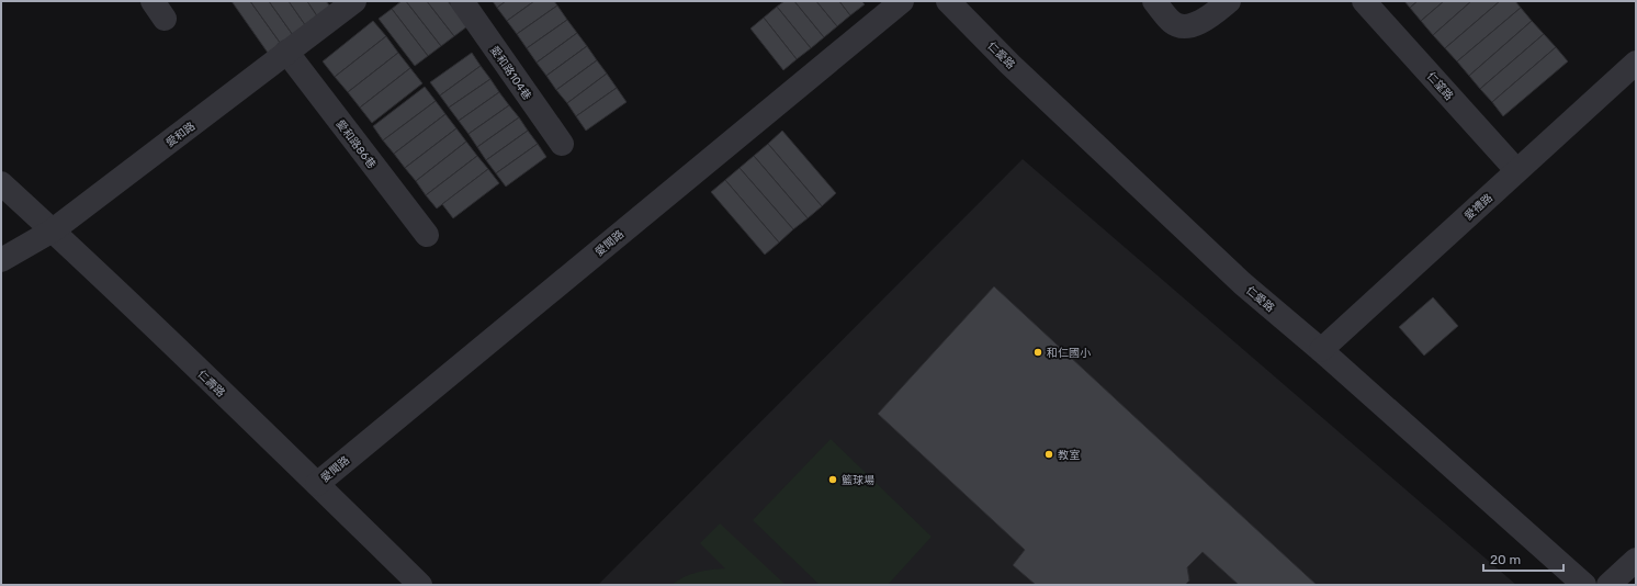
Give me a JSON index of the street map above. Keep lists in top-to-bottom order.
{
  "streets": {
    "street": [
      "仁愛路",
      "愛和路104巷",
      "仁望路",
      "愛和路",
      "愛和路86巷",
      "愛禮路",
      "愛聞路",
      "仁壽路"
    ]
  },
  "crossings": [
    ["仁愛路", "愛禮路"],
    ["仁望路", "愛禮路"],
    ["愛和路", "愛和路86巷"],
    ["愛和路", "仁壽路"],
    ["愛聞路", "仁壽路"]
  ],
  "places": ["和仁國小", "教室", "籃球場"],
  "scale_bar": "20 m"
}
